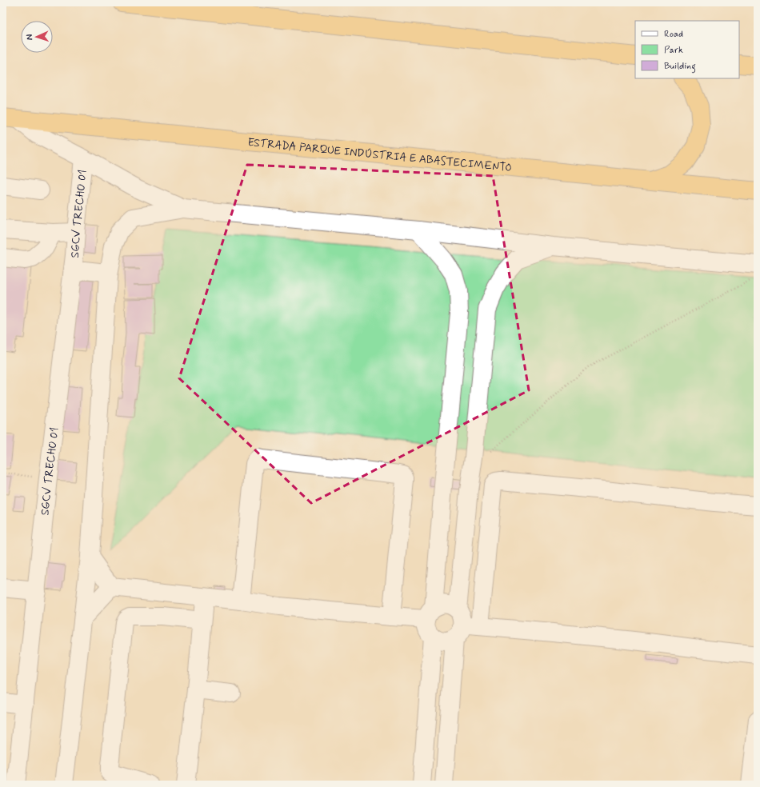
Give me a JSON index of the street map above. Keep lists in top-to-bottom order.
{
  "streets": {
    "highway": ["ESTRADA PARQUE INDÚSTRIA E ABASTECIMENTO"],
    "street": ["SGCV TRECHO 01"]
  },
  "legend": ["Road", "Park", "Building"],
  "north": "left"
}
